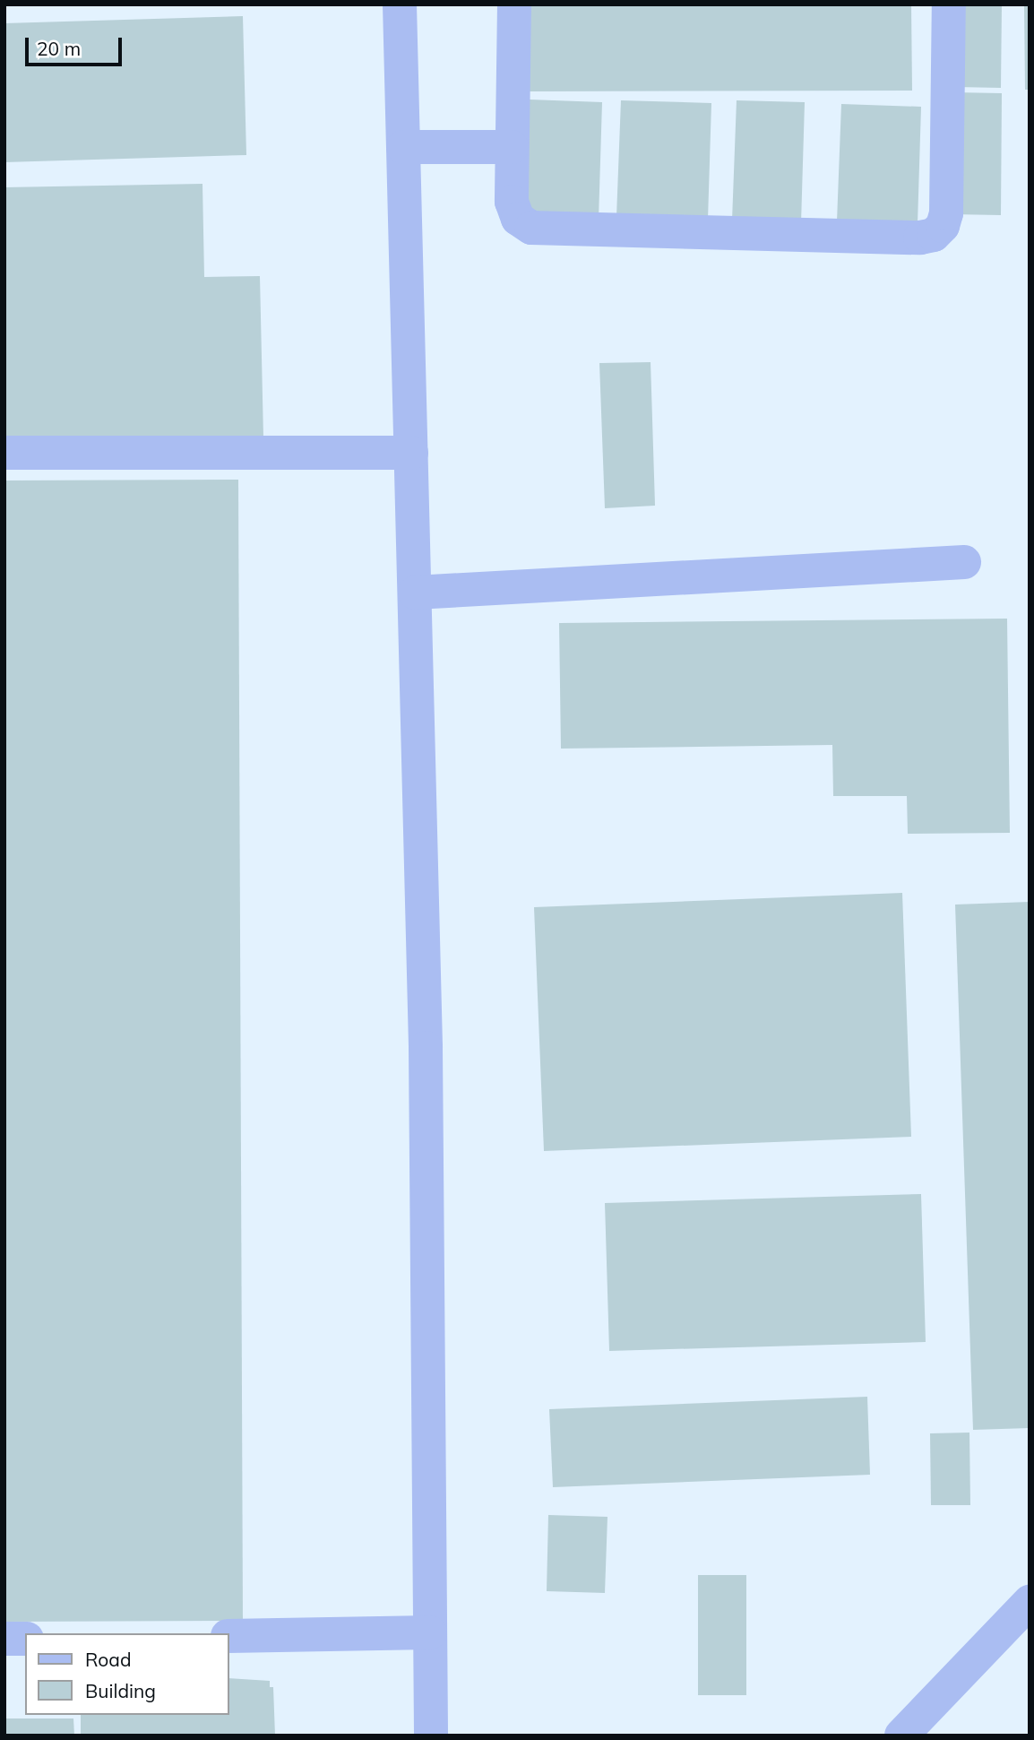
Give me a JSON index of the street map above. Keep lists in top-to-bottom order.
{
  "legend": ["Road", "Building"],
  "scale_bar": "20 m"
}
